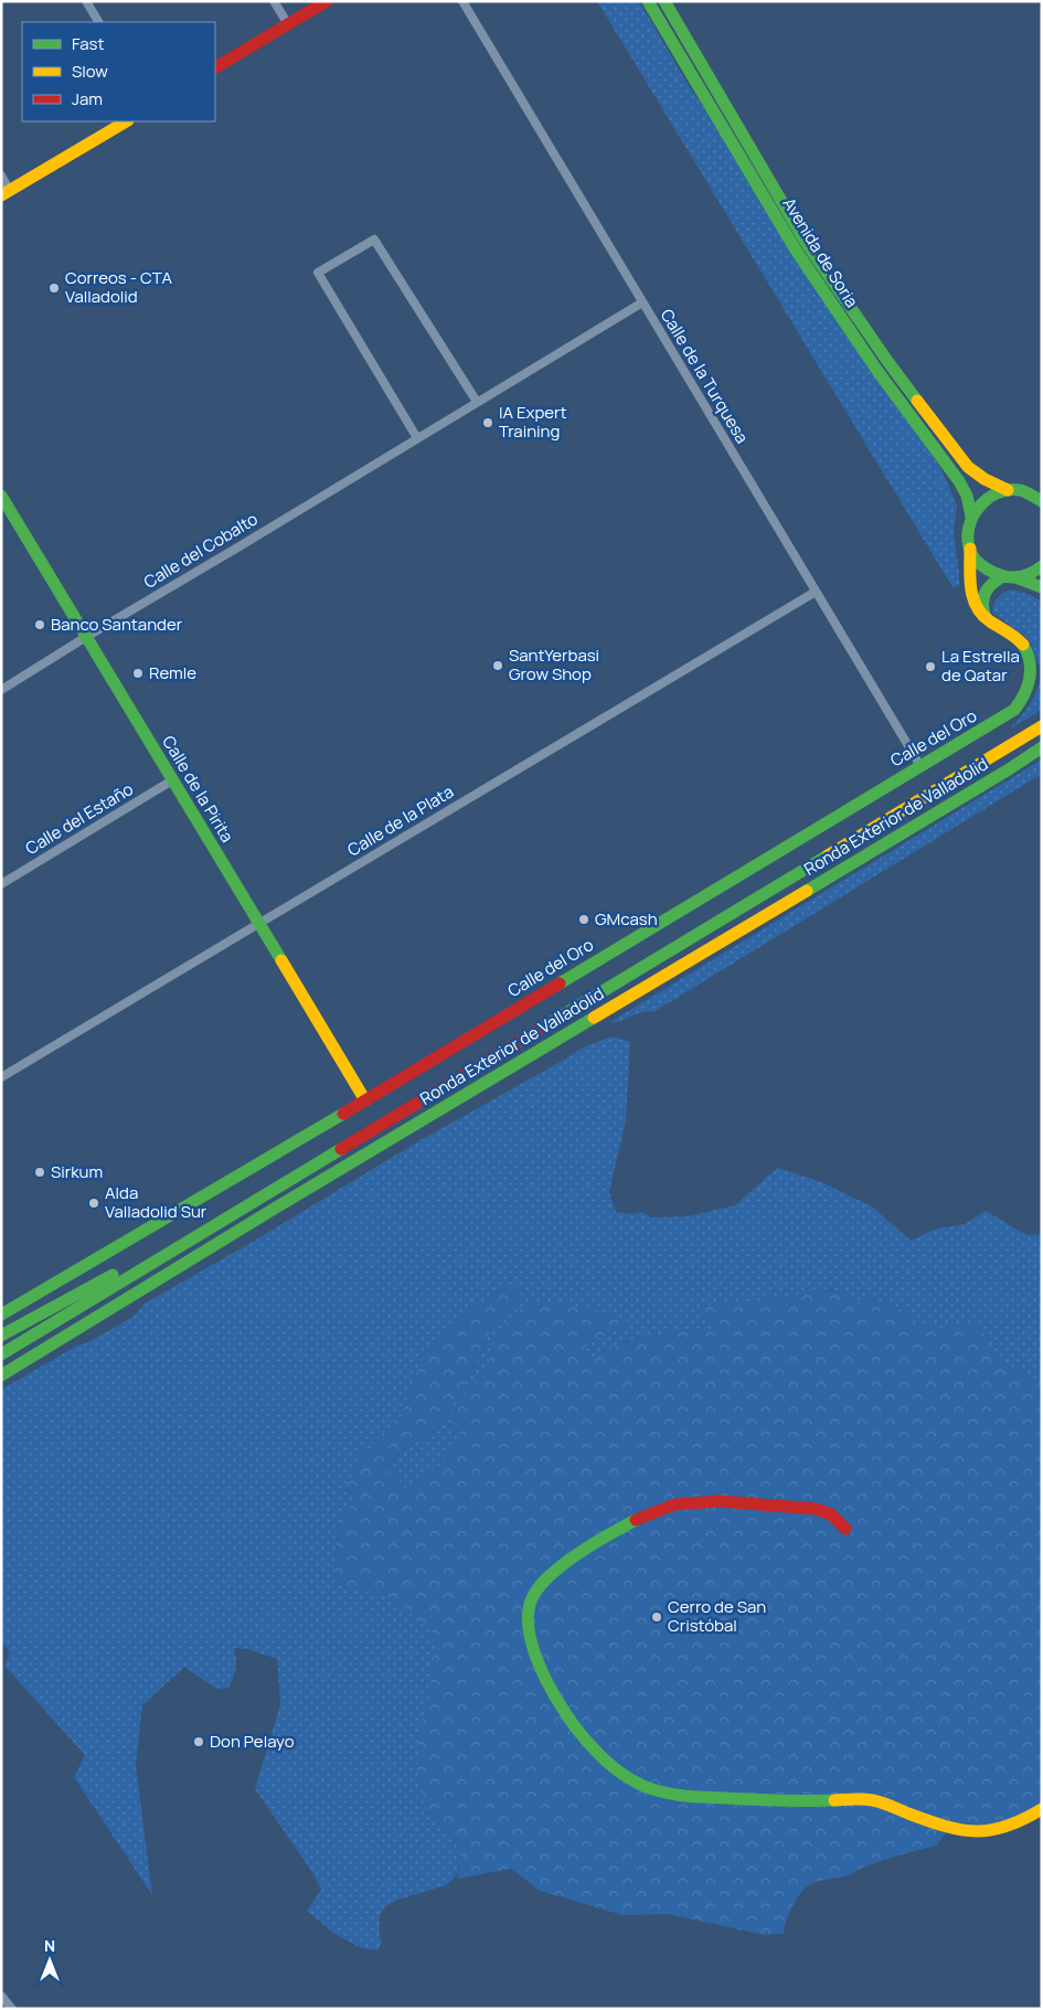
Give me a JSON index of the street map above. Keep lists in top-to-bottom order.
{
  "streets": {
    "main road": [
      "Avenida de Soria",
      "Calle del Oro",
      "Calle de la Pirita",
      "Ronda Exterior de Valladolid"
    ],
    "street": [
      "Calle de la Turquesa",
      "Calle del Cobalto",
      "Calle del Estaño",
      "Calle de la Plata"
    ]
  },
  "crossings": [
    ["Avenida de Soria", "Calle del Oro"],
    ["Calle de la Turquesa", "Calle del Cobalto"],
    ["Calle de la Turquesa", "Calle del Oro"],
    ["Calle de la Turquesa", "Calle de la Plata"],
    ["Calle del Cobalto", "Calle de la Pirita"],
    ["Calle del Oro", "Calle de la Pirita"],
    ["Calle de la Pirita", "Calle del Estaño"],
    ["Calle de la Pirita", "Calle de la Plata"]
  ],
  "places": [
    "Correos - CTA Valladolid",
    "IA Expert Training",
    "Banco Santander",
    "SantYerbasi Grow Shop",
    "La Estrella de Qatar",
    "Remle",
    "GMcash",
    "Sirkum",
    "Alda Valladolid Sur",
    "Cerro de San Cristóbal",
    "Don Pelayo"
  ],
  "legend": ["Fast", "Slow", "Jam"],
  "north": "top"
}
